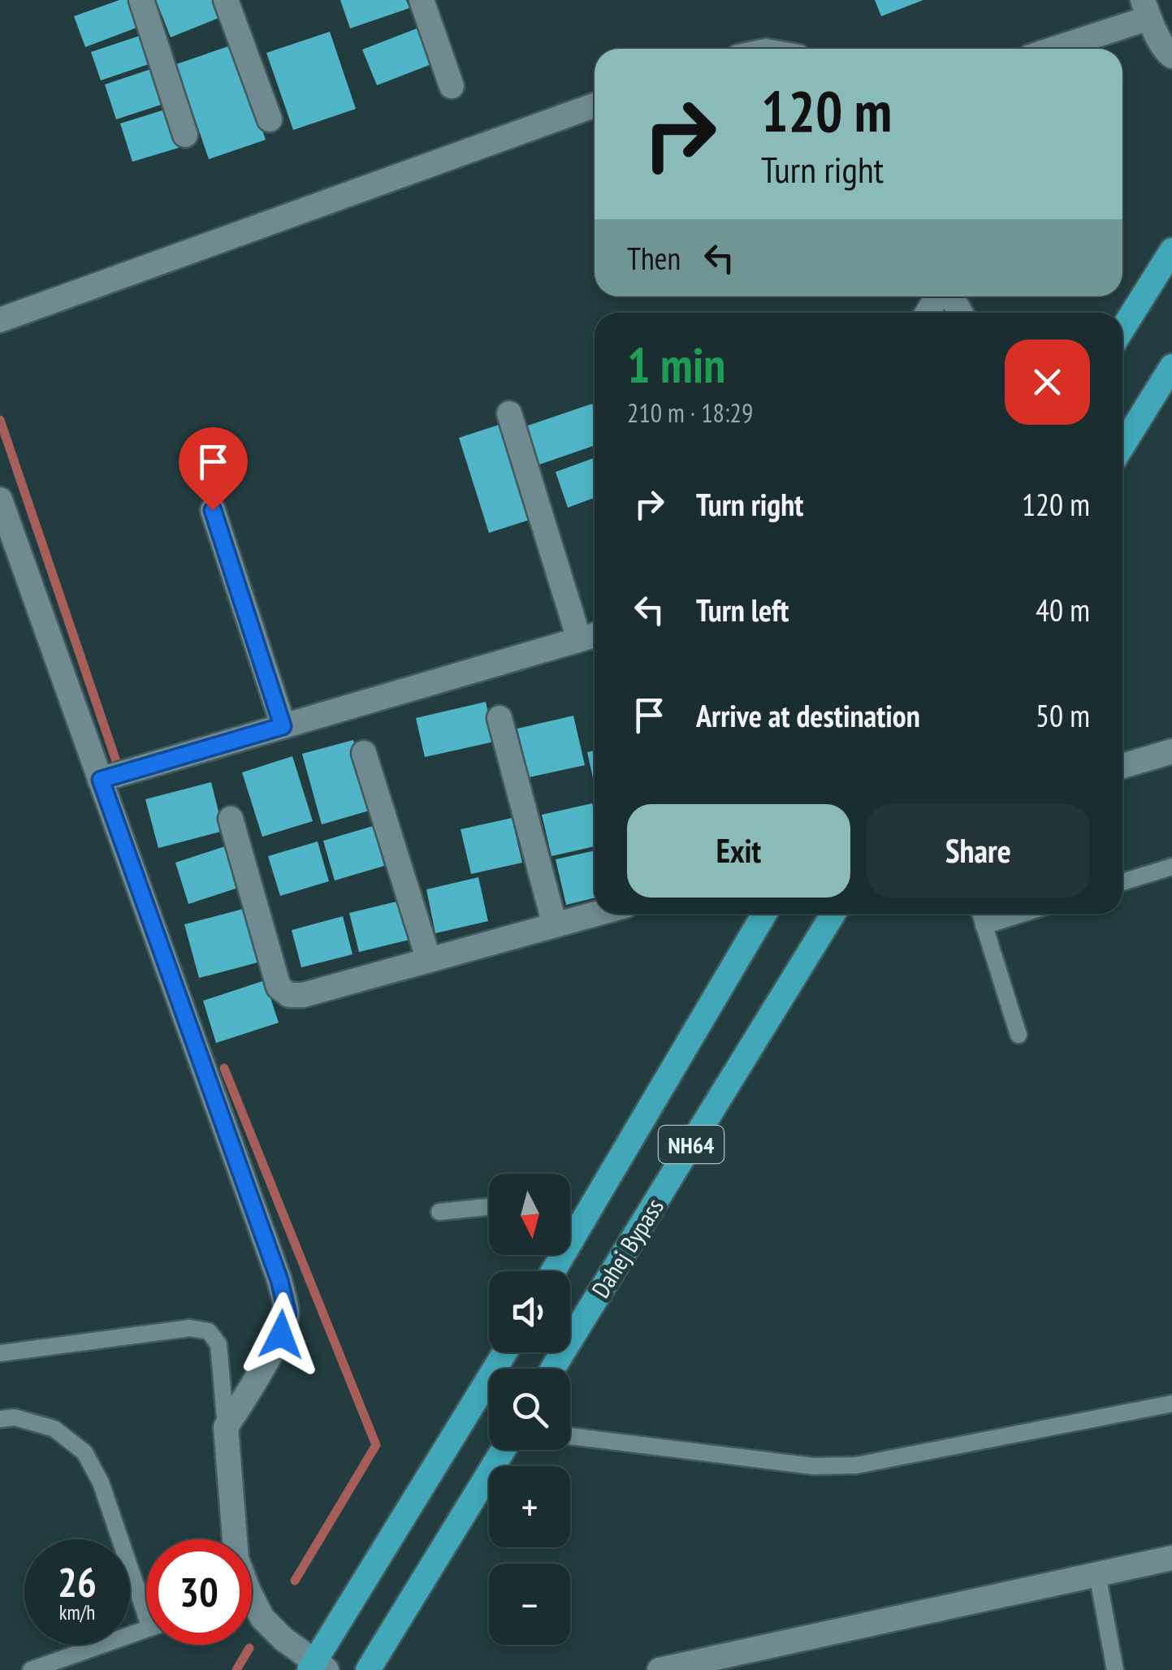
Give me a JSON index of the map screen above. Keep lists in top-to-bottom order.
{
  "streets": {
    "highway": ["NH64", "Dahej Bypass"]
  },
  "north": "bottom",
  "page": {
    "turn": ["120 m", "Turn right"],
    "then": "Then",
    "heading": ["1 min", "210 m · 18:29"],
    "list": [
      {
        "name": "Turn right",
        "value": "120 m"
      },
      {
        "name": "Turn left",
        "value": "40 m"
      },
      {
        "name": "Arrive at destination",
        "value": "50 m"
      }
    ],
    "buttons": ["Exit", "Share"],
    "map_buttons": ["+", "−"],
    "speed": "26 km/h",
    "limit": "30"
  }
}
